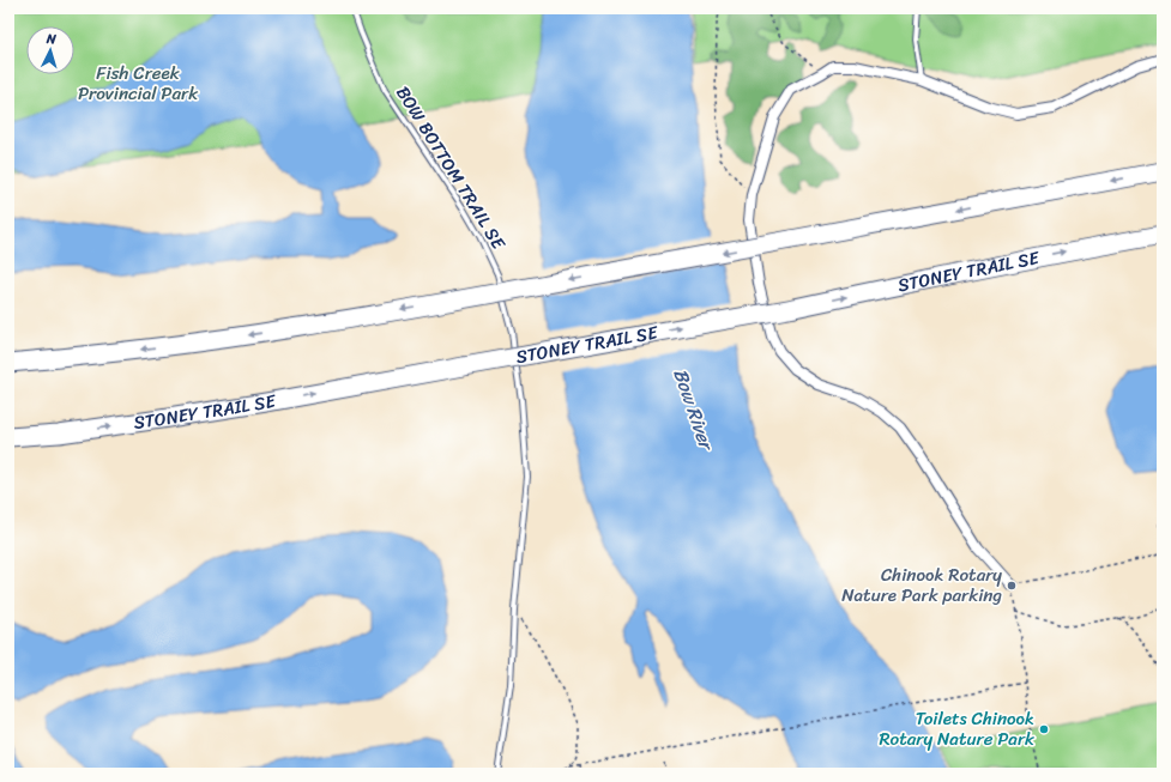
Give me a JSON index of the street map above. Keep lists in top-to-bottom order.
{
  "streets": {
    "highway": ["STONEY TRAIL SE"],
    "lane": ["BOW BOTTOM TRAIL SE"]
  },
  "water": ["Bow River"],
  "parks": ["Fish Creek Provincial Park"],
  "places": ["Chinook Rotary Nature Park parking", "Toilets Chinook Rotary Nature Park"],
  "north": "top"
}
